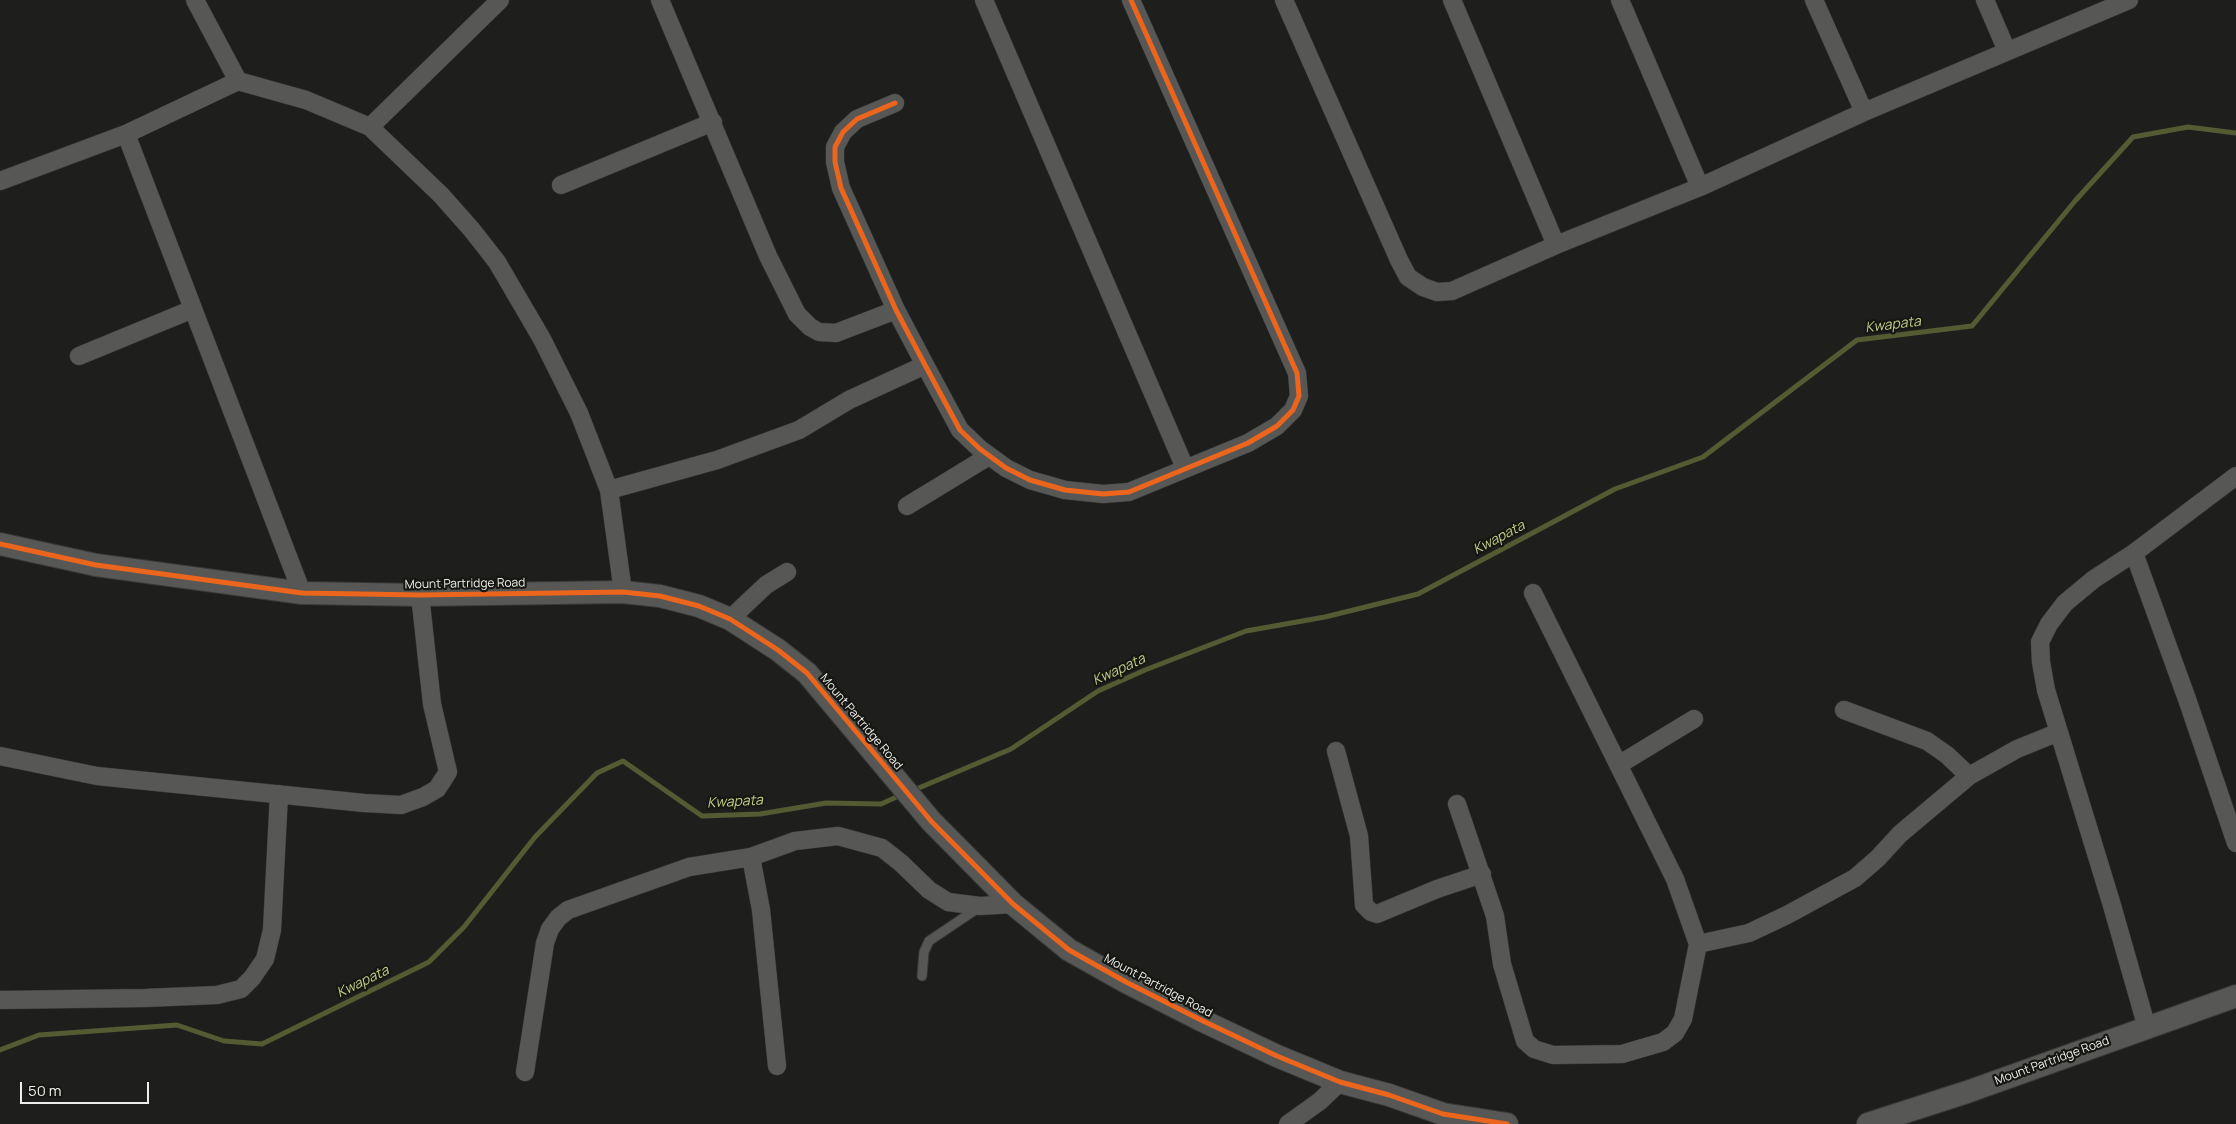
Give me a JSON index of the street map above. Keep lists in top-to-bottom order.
{
  "streets": {
    "street": ["Mount Partridge Road"]
  },
  "water": ["Kwapata"],
  "scale_bar": "50 m"
}
